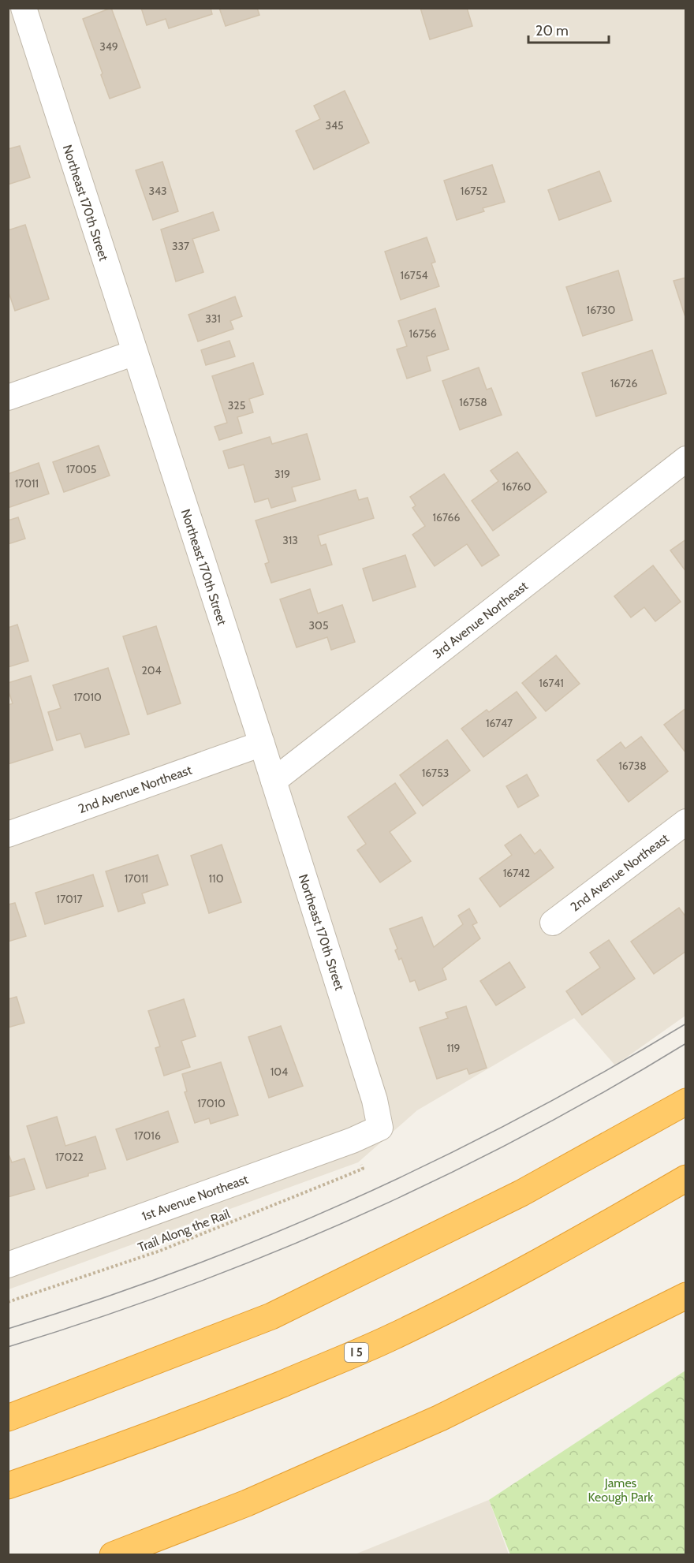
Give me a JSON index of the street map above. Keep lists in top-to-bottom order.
{
  "streets": {
    "highway": ["I 5"],
    "street": [
      "Northeast 170th Street",
      "3rd Avenue Northeast",
      "2nd Avenue Northeast",
      "1st Avenue Northeast"
    ],
    "path": ["Trail Along the Rail"]
  },
  "crossings": [
    ["Northeast 170th Street", "3rd Avenue Northeast"],
    ["Northeast 170th Street", "2nd Avenue Northeast"],
    ["Northeast 170th Street", "1st Avenue Northeast"]
  ],
  "parks": ["James Keough Park"],
  "house_numbers": [
    "349",
    "345",
    "343",
    "16752",
    "337",
    "16754",
    "16730",
    "331",
    "16756",
    "16726",
    "16758",
    "325",
    "17005",
    "319",
    "17011",
    "16760",
    "16766",
    "313",
    "305",
    "204",
    "16741",
    "17010",
    "16747",
    "16738",
    "16753",
    "16742",
    "17011",
    "110",
    "17017",
    "119",
    "104",
    "17010",
    "17016",
    "17022"
  ],
  "scale_bar": "20 m"
}
